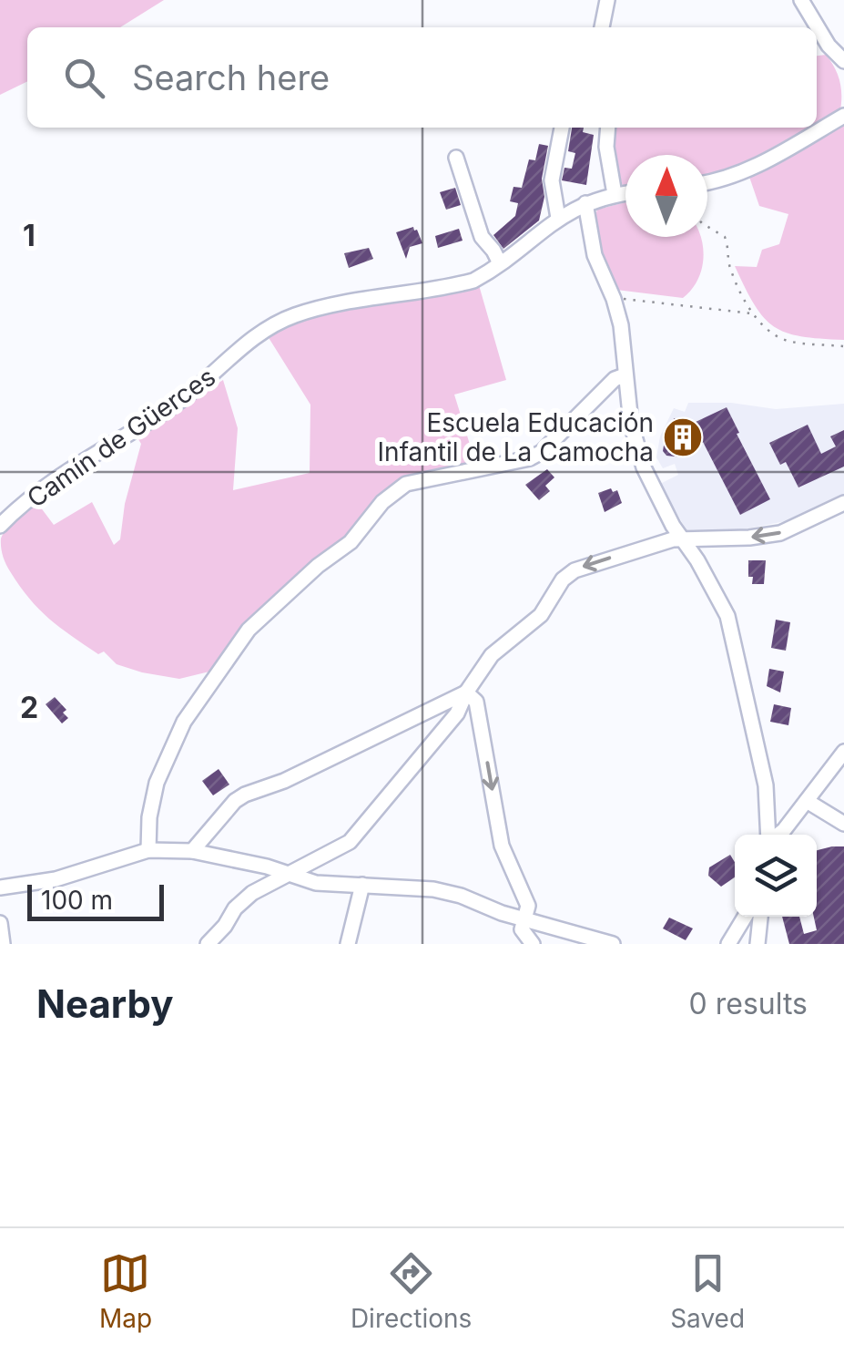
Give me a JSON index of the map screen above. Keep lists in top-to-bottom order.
{
  "streets": {
    "street": ["Camín de Güerces"]
  },
  "places": {
    "building": ["Escuela Educación Infantil de La Camocha"]
  },
  "scale_bar": "100 m",
  "north": "top",
  "page": {
    "search": "Search here",
    "scale": "100 m",
    "heading": ["Nearby", "0 results"],
    "nav": ["Map", "Directions", "Saved"]
  },
  "grid": {
    "rows": ["1", "2"]
  }
}
